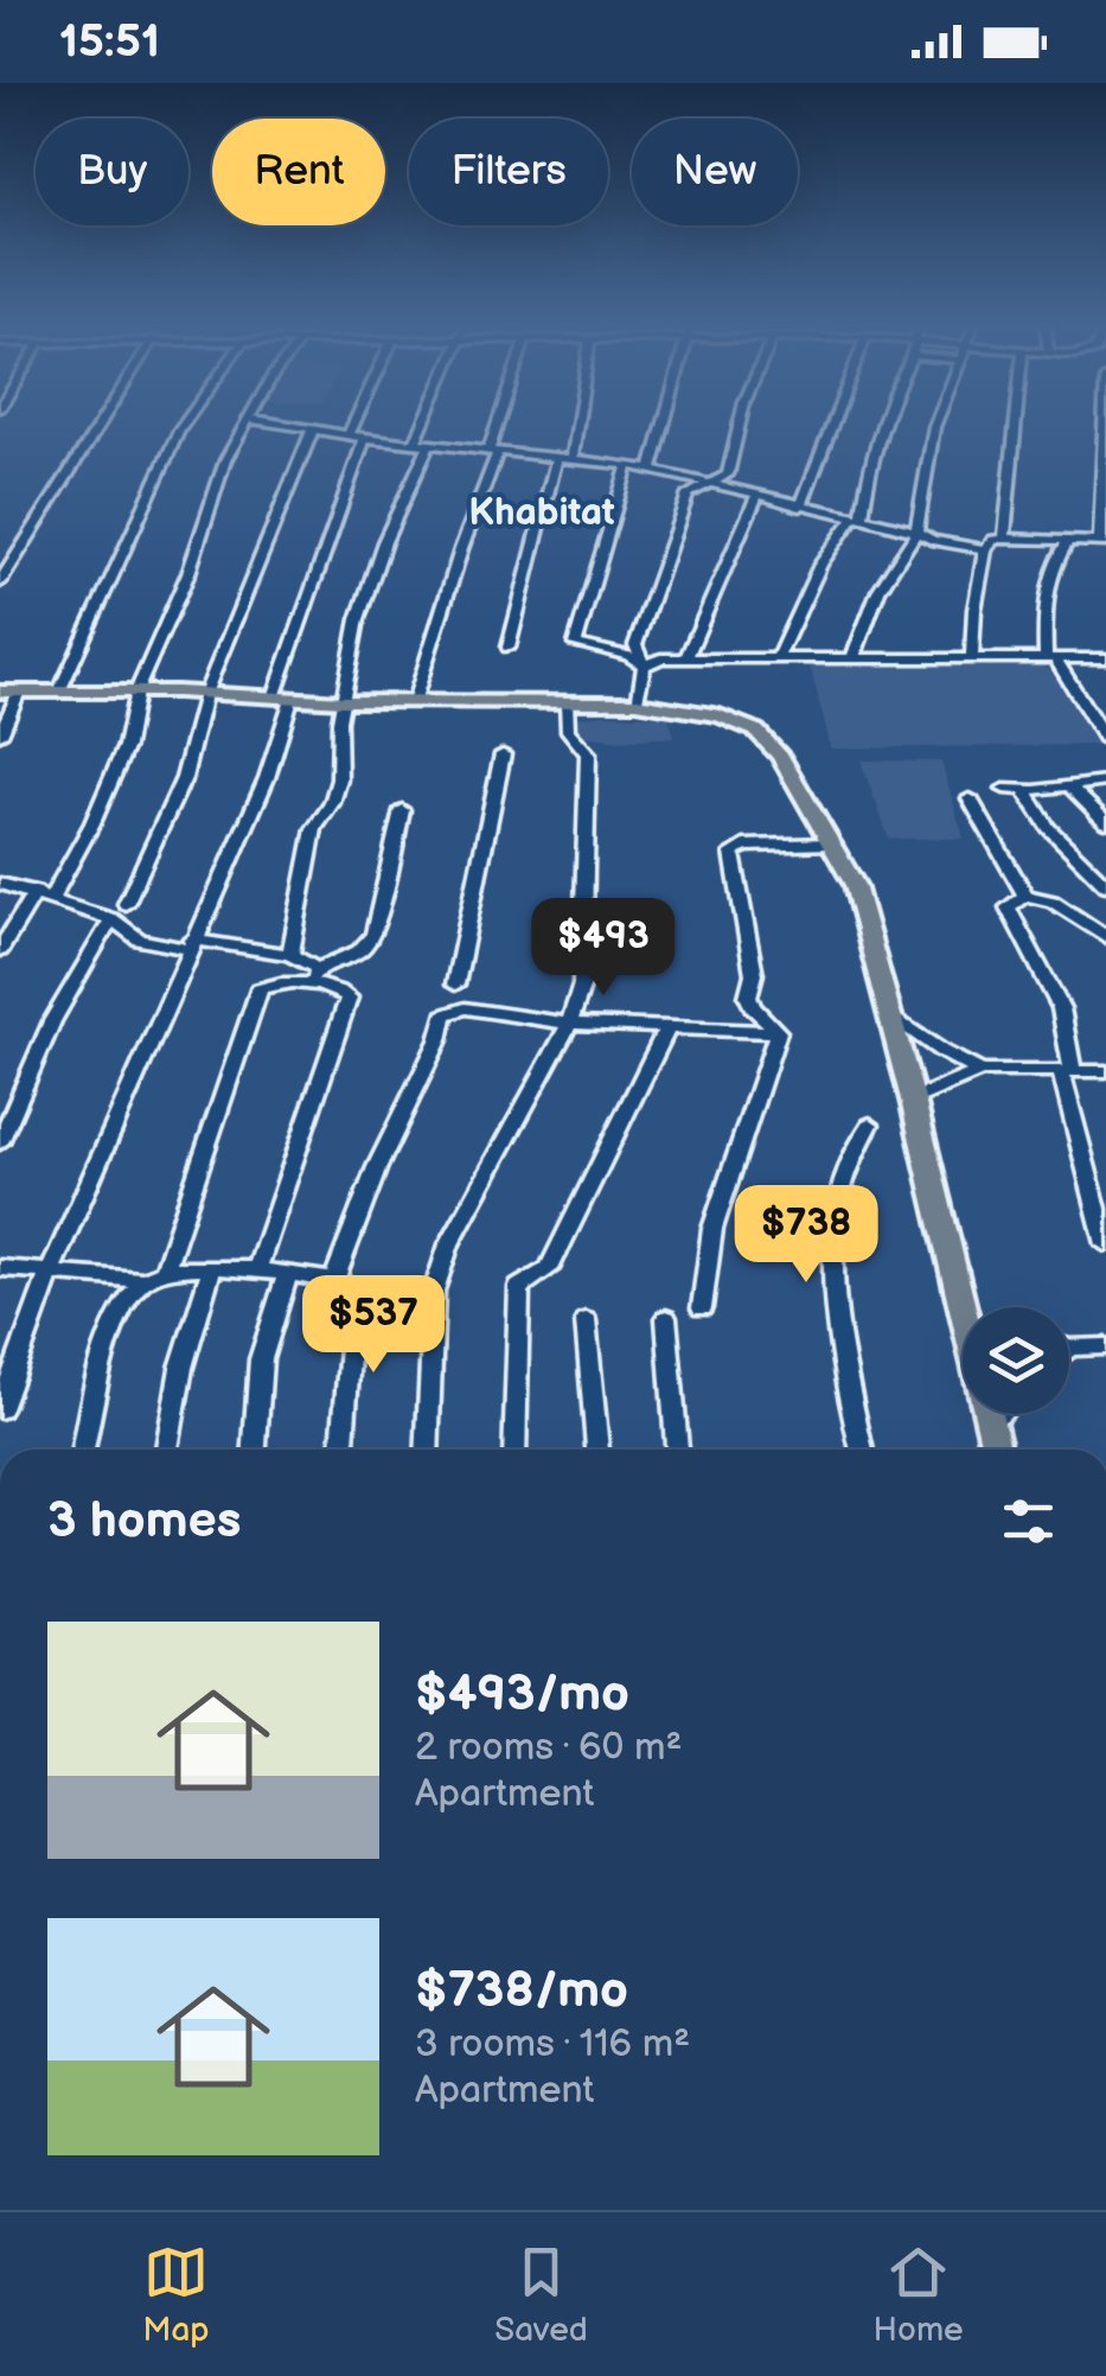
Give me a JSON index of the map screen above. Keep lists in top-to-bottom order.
{
  "districts": ["Khabitat"],
  "page": {
    "status": "15:51",
    "chip": [
      "Buy",
      "Rent",
      "Filters",
      "New"
    ],
    "price": ["$493", "$738", "$537"],
    "heading": "3 homes",
    "list": [
      {
        "name": "$493/mo",
        "note": "2 rooms · 60 m² · Apartment"
      },
      {
        "name": "$738/mo",
        "note": "3 rooms · 116 m² · Apartment"
      }
    ],
    "tabs": ["Map", "Saved", "Home"]
  }
}
